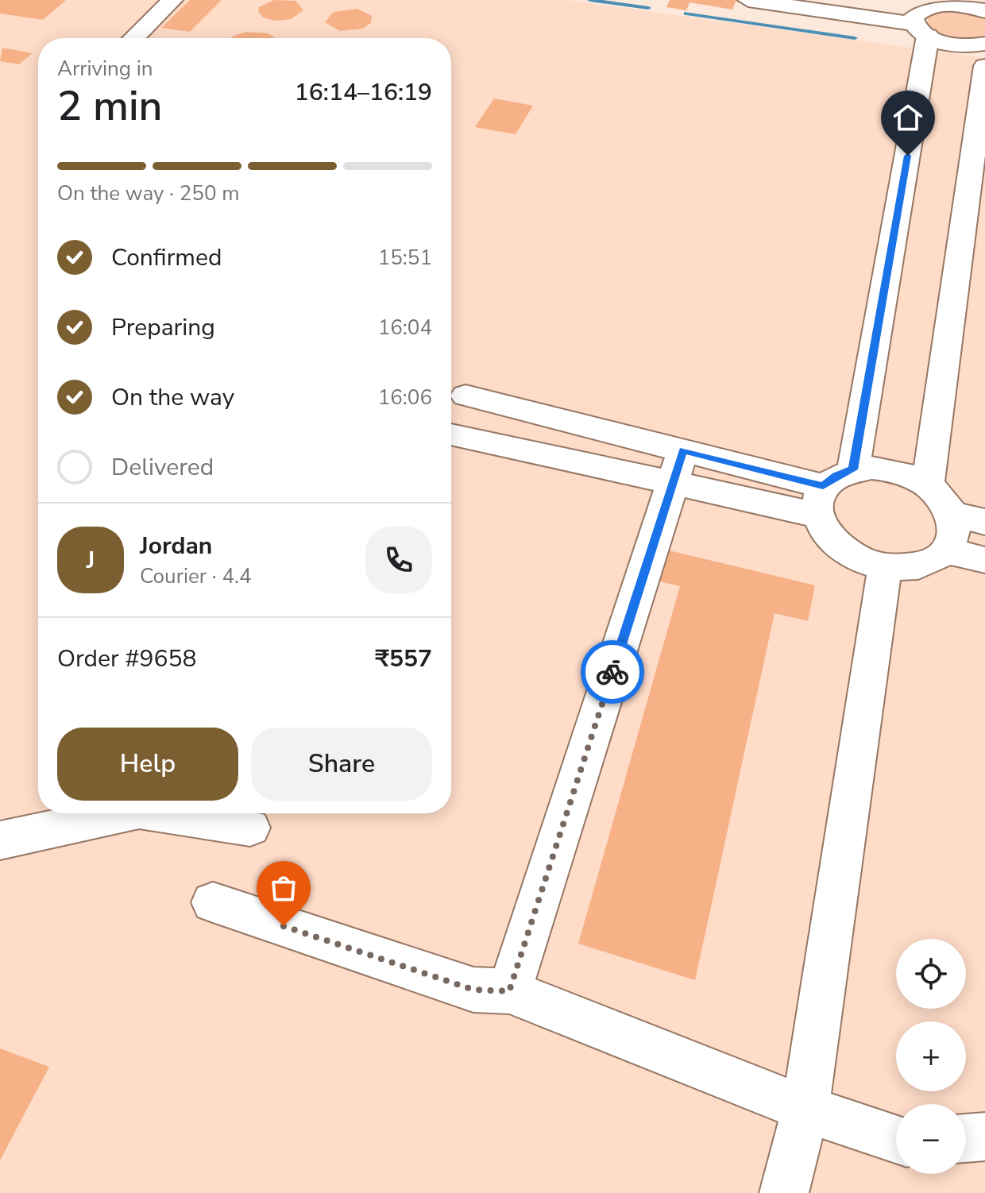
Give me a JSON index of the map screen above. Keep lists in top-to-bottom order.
{
  "page": {
    "heading": ["2 min", "Arriving in", "16:14–16:19"],
    "panel": [
      "Jordan",
      "Courier · 4.4",
      "Order #9658",
      "₹557"
    ],
    "bar": "On the way · 250 m",
    "list": [
      ["Confirmed", "15:51"],
      ["Preparing", "16:04"],
      ["On the way", "16:06"],
      "Delivered"
    ],
    "round": "J",
    "buttons": ["Help", "Share"],
    "map_buttons": ["+", "−"]
  }
}
